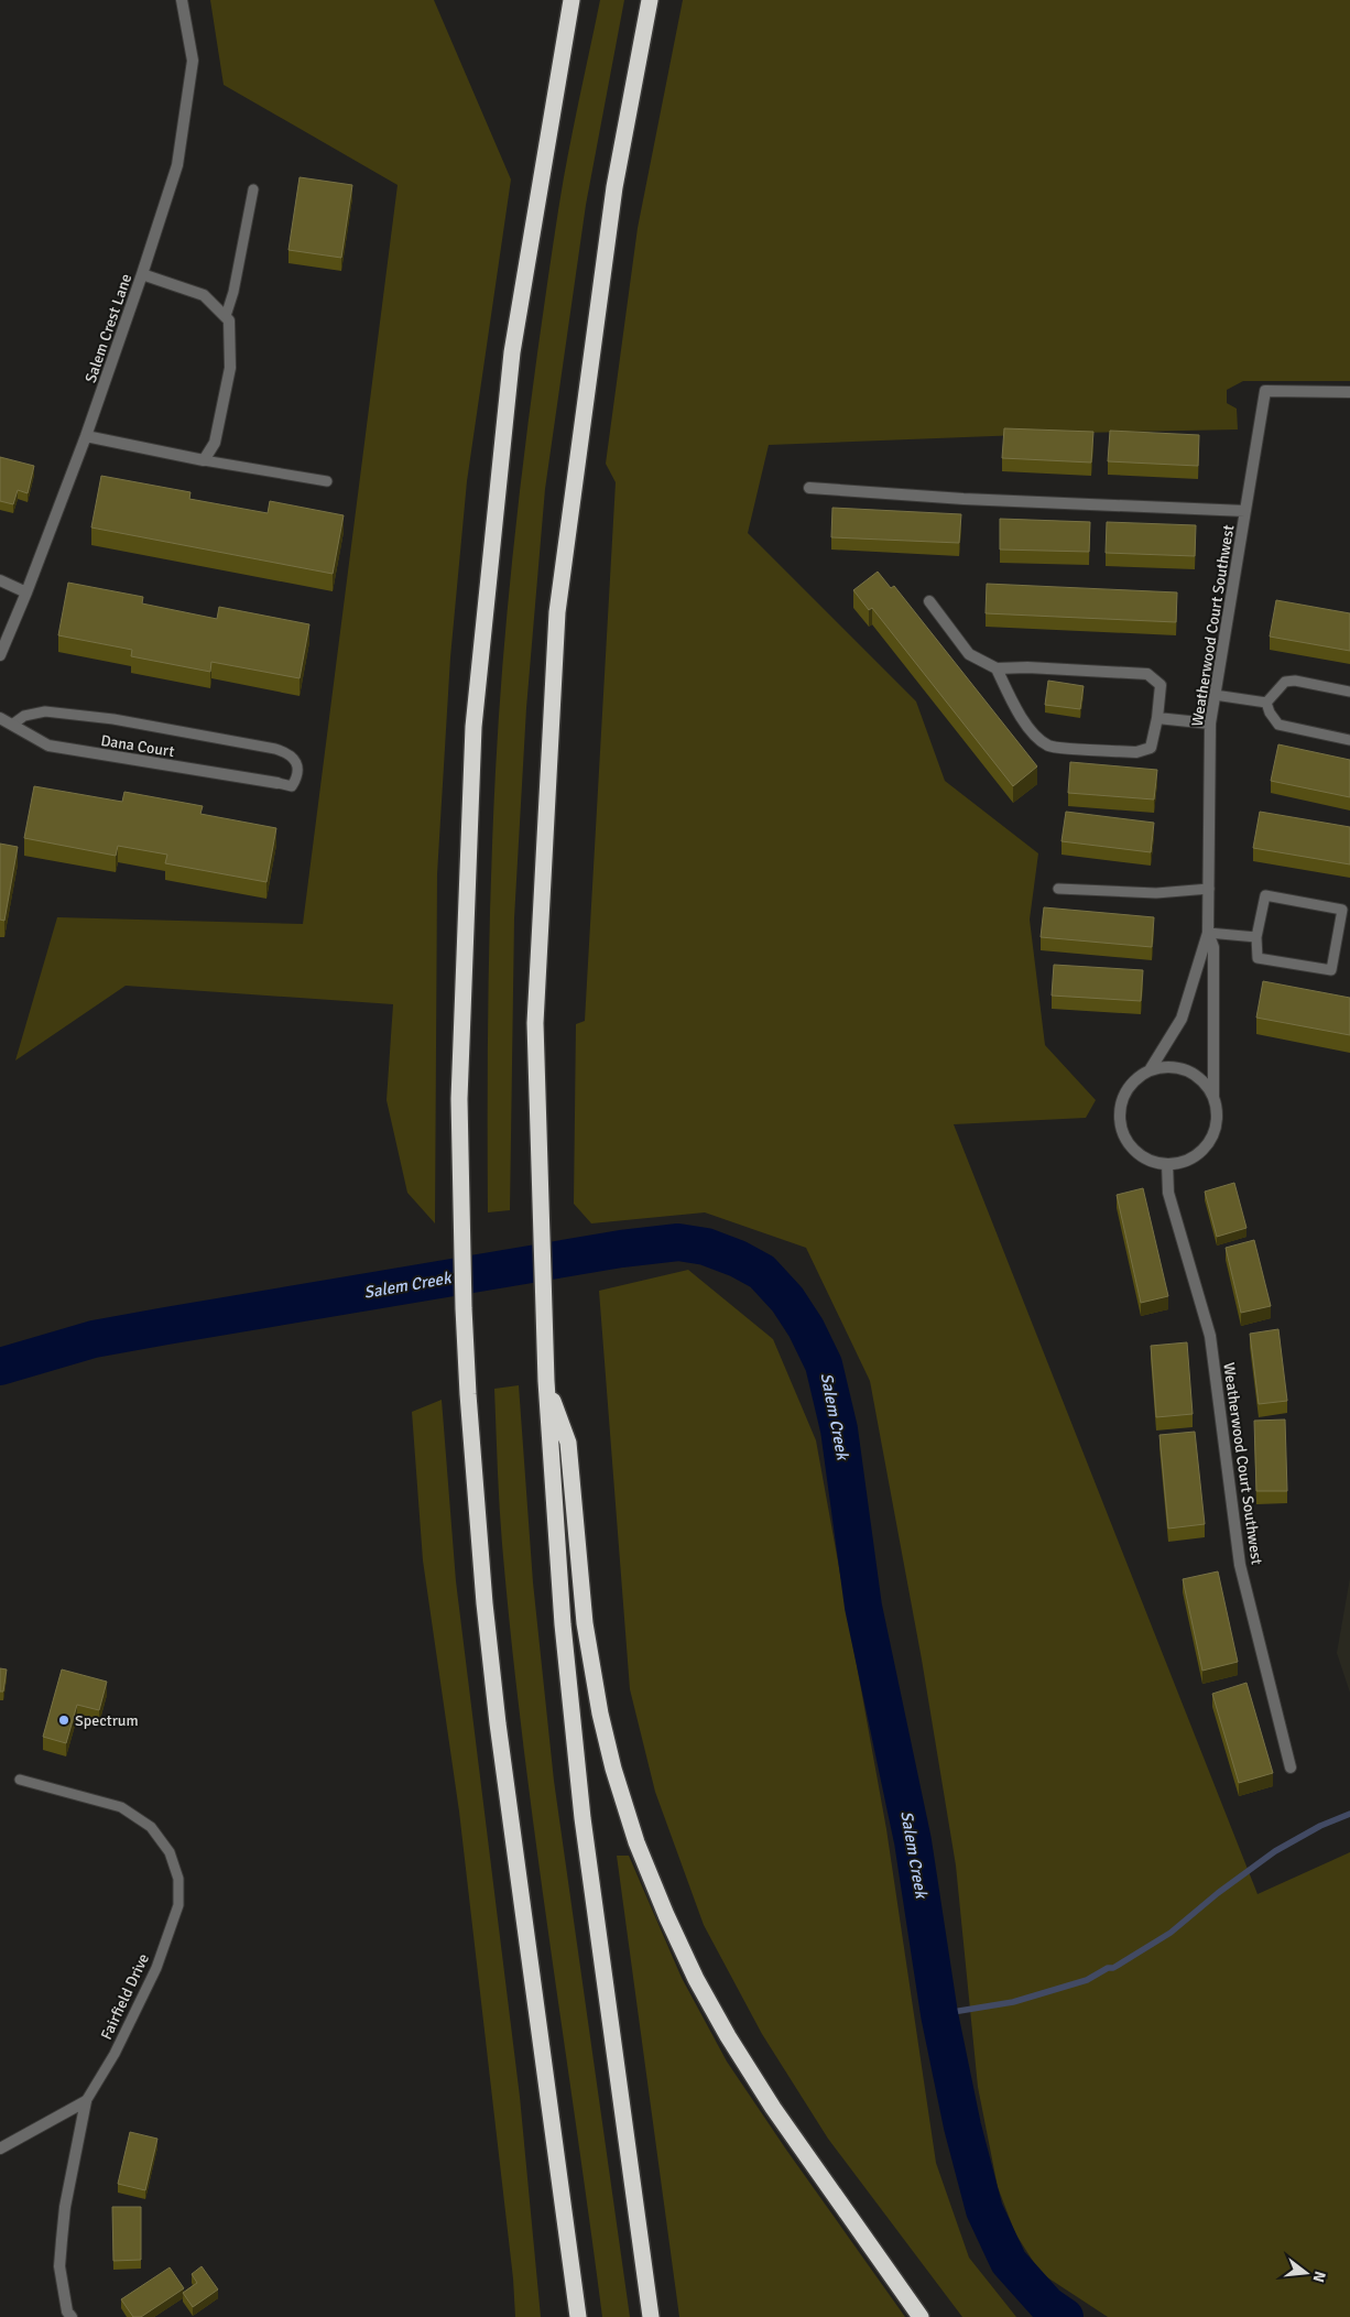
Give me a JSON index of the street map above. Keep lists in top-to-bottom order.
{
  "streets": {
    "street": [
      "Salem Crest Lane",
      "Weatherwood Court Southwest",
      "Dana Court",
      "Fairfield Drive"
    ]
  },
  "water": ["Salem Creek"],
  "places": ["Spectrum"],
  "north": "right"
}
